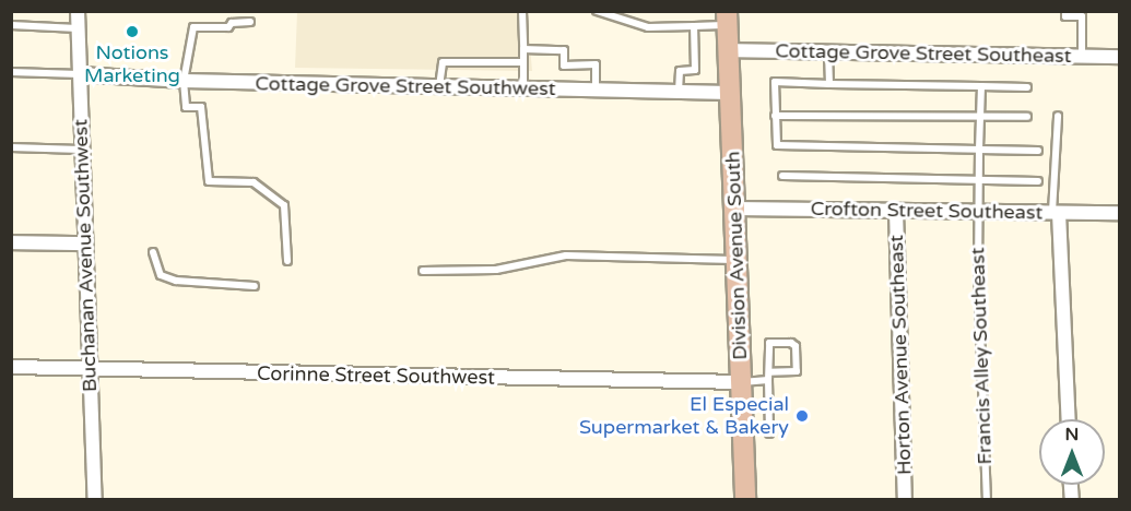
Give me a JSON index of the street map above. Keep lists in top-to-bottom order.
{
  "streets": {
    "main road": ["Division Avenue South"],
    "street": [
      "Cottage Grove Street Southeast",
      "Cottage Grove Street Southwest",
      "Crofton Street Southeast",
      "Buchanan Avenue Southwest",
      "Horton Avenue Southeast",
      "Corinne Street Southwest"
    ],
    "lane": ["Francis Alley Southeast"]
  },
  "crossings": [
    ["Cottage Grove Street Southeast", "Division Avenue South"],
    ["Cottage Grove Street Southwest", "Buchanan Avenue Southwest"],
    ["Cottage Grove Street Southwest", "Division Avenue South"],
    ["Crofton Street Southeast", "Division Avenue South"],
    ["Crofton Street Southeast", "Horton Avenue Southeast"],
    ["Crofton Street Southeast", "Francis Alley Southeast"],
    ["Buchanan Avenue Southwest", "Corinne Street Southwest"],
    ["Division Avenue South", "Corinne Street Southwest"]
  ],
  "places": ["Notions Marketing", "El Especial Supermarket & Bakery"],
  "north": "top"
}
